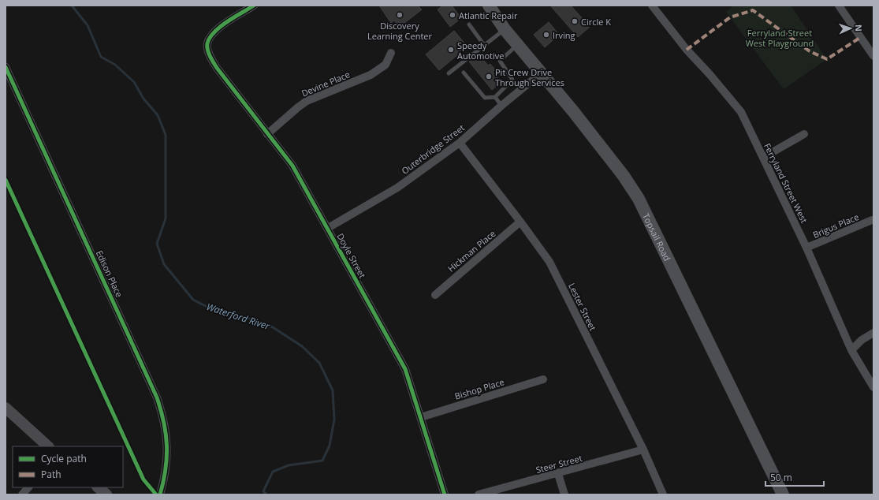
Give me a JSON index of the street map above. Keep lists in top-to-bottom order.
{
  "streets": {
    "main road": ["Topsail Road"],
    "street": [
      "Devine Place",
      "Outerbridge Street",
      "Ferryland Street West",
      "Brigus Place",
      "Hickman Place",
      "Doyle Street",
      "Edison Place",
      "Lester Street",
      "Bishop Place",
      "Steer Street"
    ]
  },
  "crossings": [
    ["Devine Place", "Doyle Street"],
    ["Outerbridge Street", "Topsail Road"],
    ["Outerbridge Street", "Doyle Street"],
    ["Outerbridge Street", "Lester Street"],
    ["Ferryland Street West", "Brigus Place"],
    ["Hickman Place", "Lester Street"],
    ["Doyle Street", "Bishop Place"],
    ["Lester Street", "Steer Street"]
  ],
  "water": ["Waterford River"],
  "parks": ["Ferryland Street West Playground"],
  "places": [
    "Discovery Learning Center",
    "Atlantic Repair",
    "Circle K",
    "Irving",
    "Speedy Automotive",
    "Pit Crew Drive Through Services"
  ],
  "legend": ["Cycle path", "Path"],
  "scale_bar": "50 m",
  "north": "right"
}
